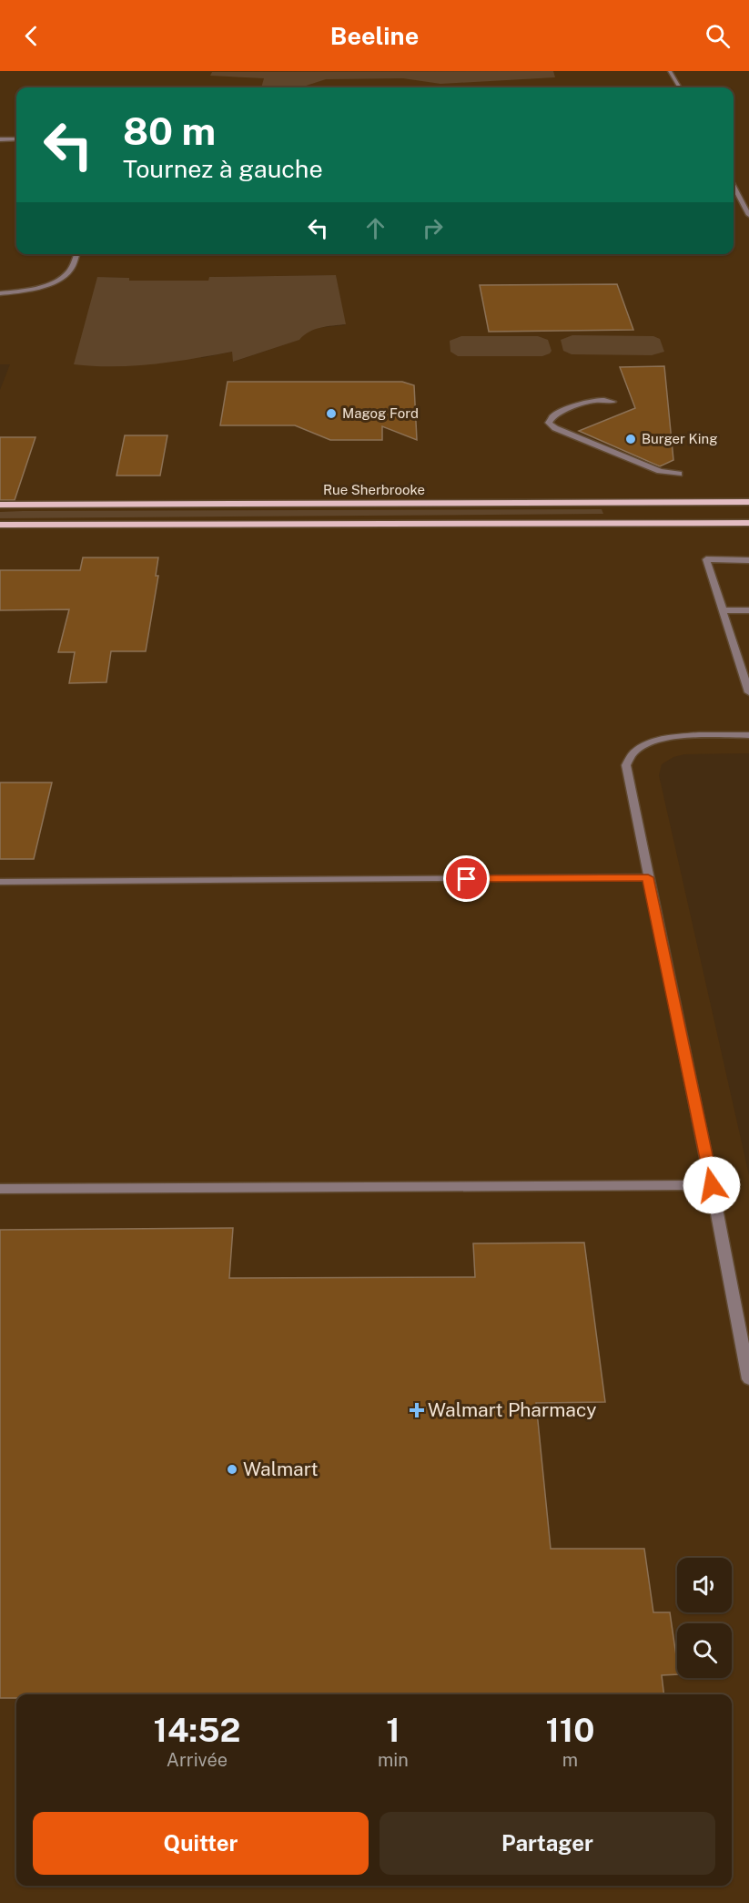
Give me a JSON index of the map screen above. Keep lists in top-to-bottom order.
{
  "streets": {
    "main road": ["Rue Sherbrooke"]
  },
  "places": {
    "other": ["Magog Ford", "Burger King", "Walmart"],
    "health": ["Walmart Pharmacy"]
  },
  "page": {
    "header": "Beeline",
    "turn": ["80 m", "Tournez à gauche"],
    "eta": [
      "14:52",
      "Arrivée",
      "1",
      "min",
      "110",
      "m"
    ],
    "buttons": ["Quitter", "Partager"]
  }
}
